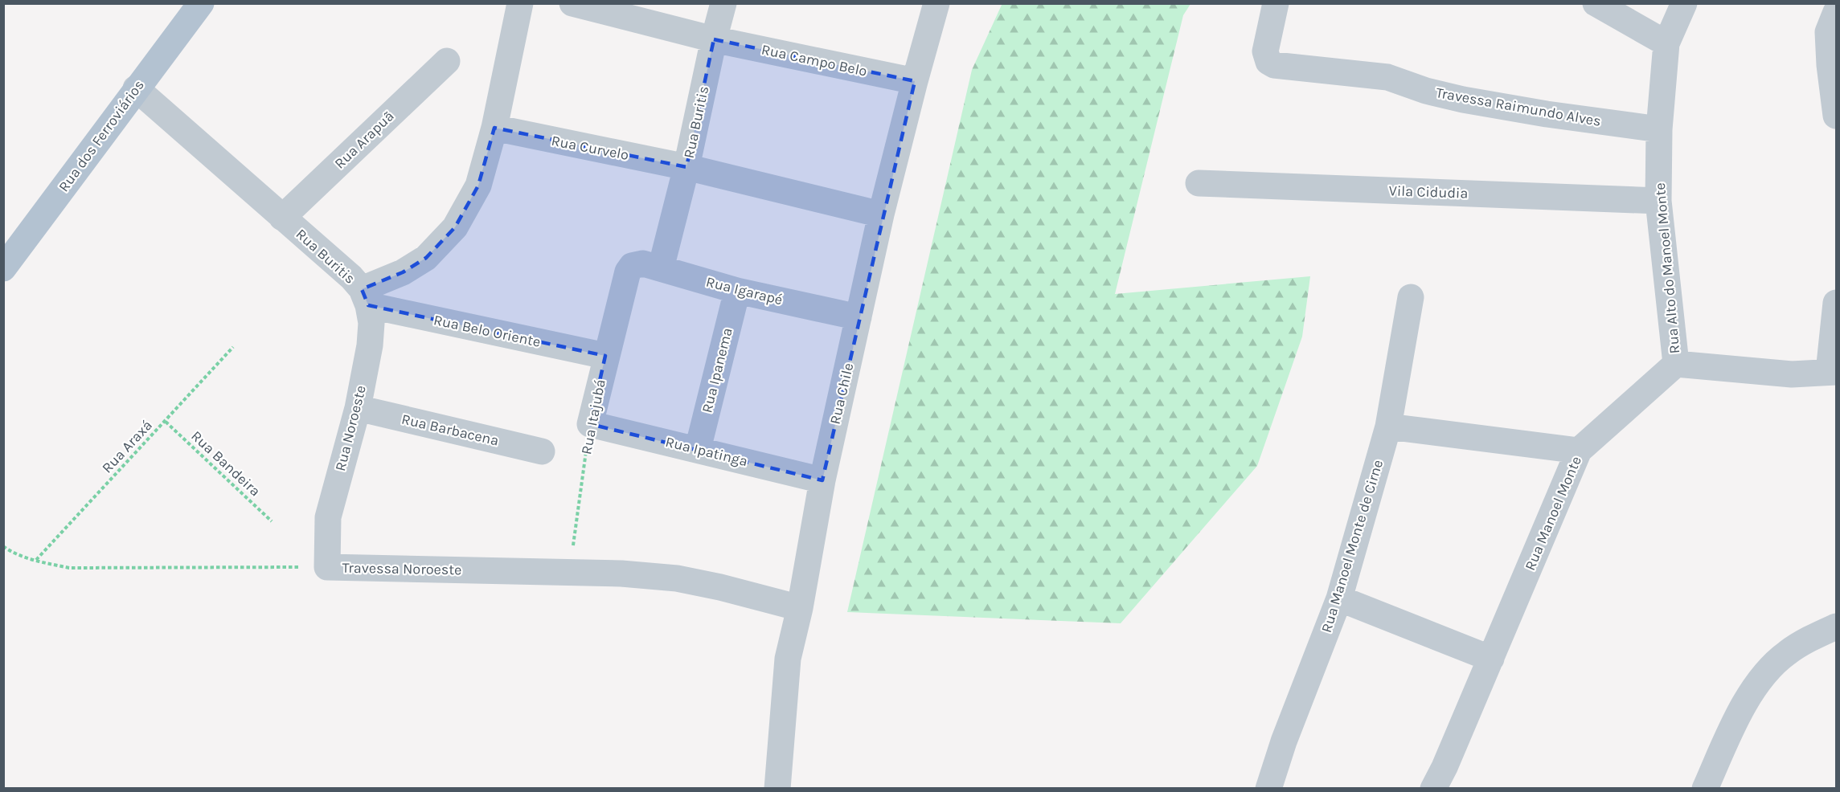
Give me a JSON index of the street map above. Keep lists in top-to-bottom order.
{
  "streets": {
    "main road": ["Rua dos Ferroviários"],
    "street": [
      "Rua Campo Belo",
      "Travessa Raimundo Alves",
      "Rua Buritis",
      "Rua Arapuã",
      "Rua Curvelo",
      "Vila Cidudia",
      "Rua Alto do Manoel Monte",
      "Rua Igarapé",
      "Rua Belo Oriente",
      "Rua Ipanema",
      "Rua Chile",
      "Rua Itajubá",
      "Rua Noroeste",
      "Rua Barbacena",
      "Rua Ipatinga",
      "Rua Manoel Monte",
      "Rua Manoel Monte de Cirne",
      "Travessa Noroeste"
    ],
    "path": ["Rua Araxá", "Rua Bandeira"]
  },
  "crossings": [
    ["Rua Campo Belo", "Rua Buritis"],
    ["Rua Campo Belo", "Rua Chile"],
    ["Travessa Raimundo Alves", "Rua Alto do Manoel Monte"],
    ["Rua Buritis", "Rua dos Ferroviários"],
    ["Rua Buritis", "Rua Arapuã"],
    ["Rua Buritis", "Rua Curvelo"],
    ["Rua Buritis", "Rua Igarapé"],
    ["Rua Buritis", "Rua Belo Oriente"],
    ["Rua Buritis", "Rua Noroeste"],
    ["Rua Curvelo", "Rua Chile"],
    ["Vila Cidudia", "Rua Alto do Manoel Monte"],
    ["Rua Alto do Manoel Monte", "Rua Manoel Monte"],
    ["Rua Igarapé", "Rua Ipanema"],
    ["Rua Igarapé", "Rua Chile"],
    ["Rua Igarapé", "Rua Itajubá"],
    ["Rua Belo Oriente", "Rua Itajubá"],
    ["Rua Belo Oriente", "Rua Noroeste"],
    ["Rua Ipanema", "Rua Ipatinga"],
    ["Rua Chile", "Rua Ipatinga"],
    ["Rua Chile", "Travessa Noroeste"],
    ["Rua Itajubá", "Rua Ipatinga"],
    ["Rua Itajubá", "Travessa Noroeste"],
    ["Rua Noroeste", "Rua Barbacena"],
    ["Rua Noroeste", "Travessa Noroeste"],
    ["Rua Araxá", "Rua Bandeira"],
    ["Rua Araxá", "Travessa Noroeste"]
  ]
}
